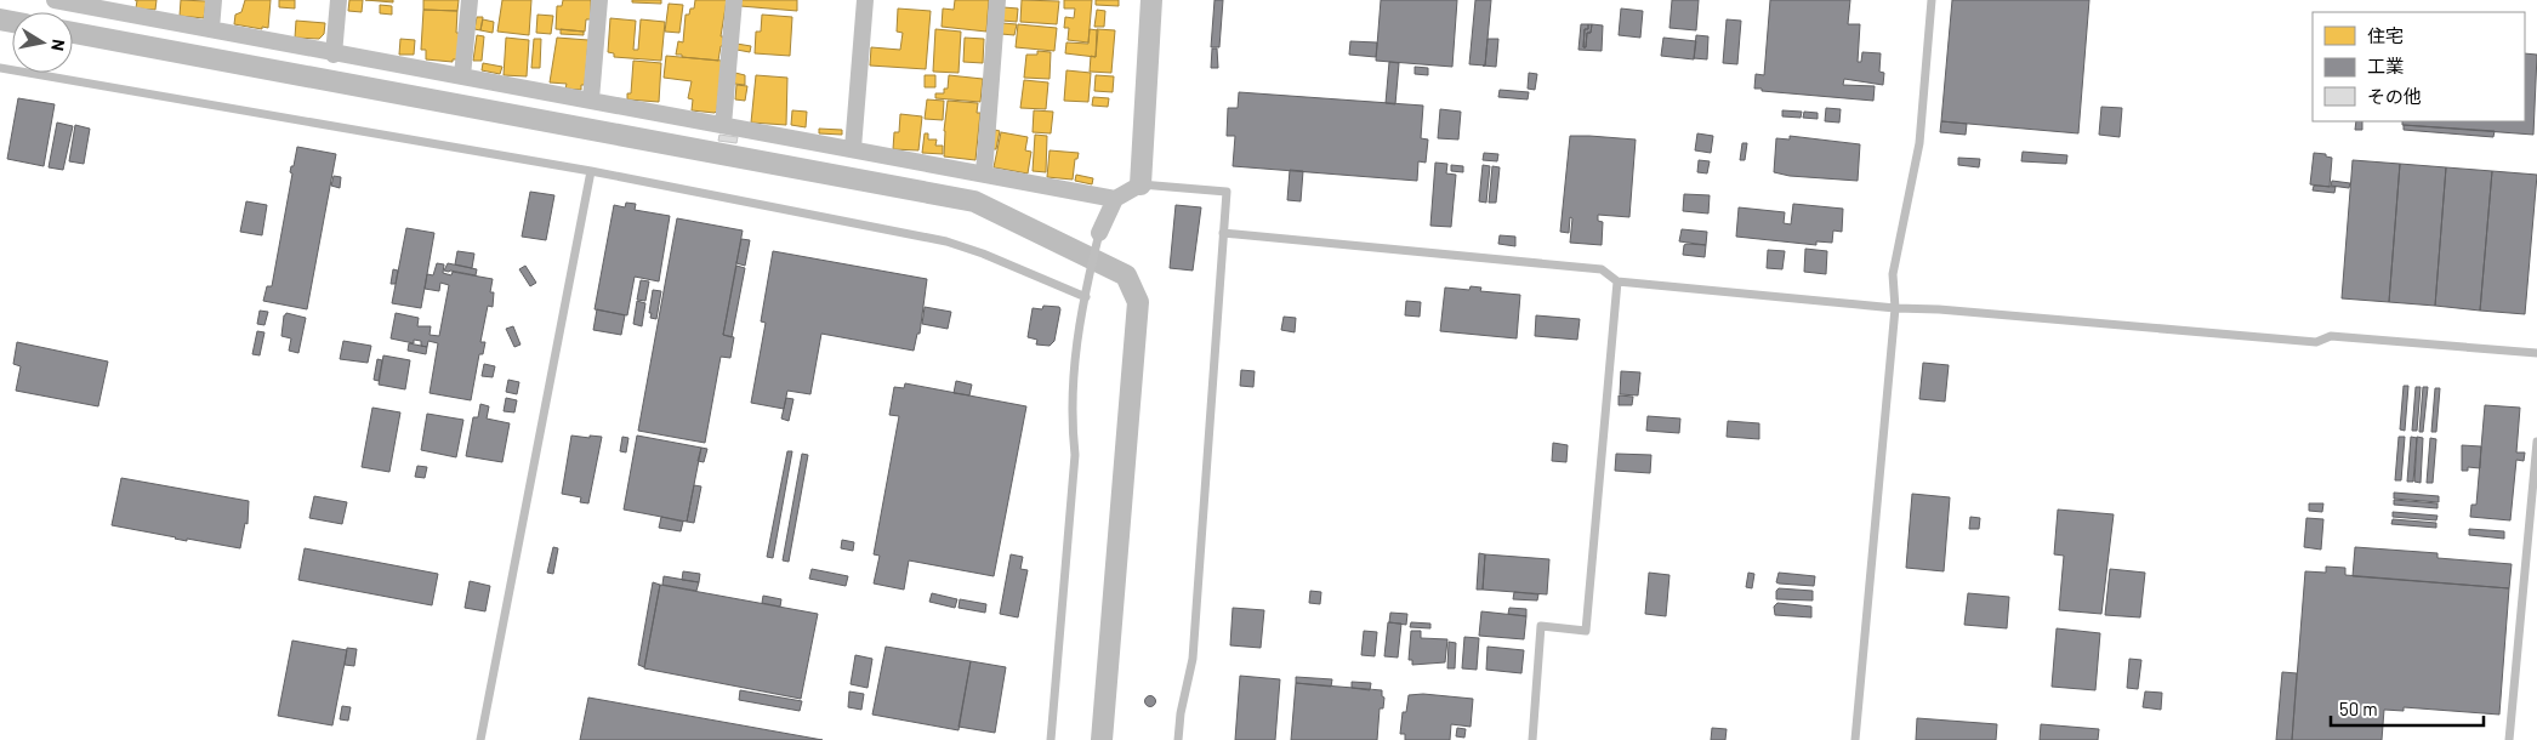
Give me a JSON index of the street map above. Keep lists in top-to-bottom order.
{
  "legend": ["住宅", "工業", "その他"],
  "scale_bar": "50 m",
  "north": "right"
}
